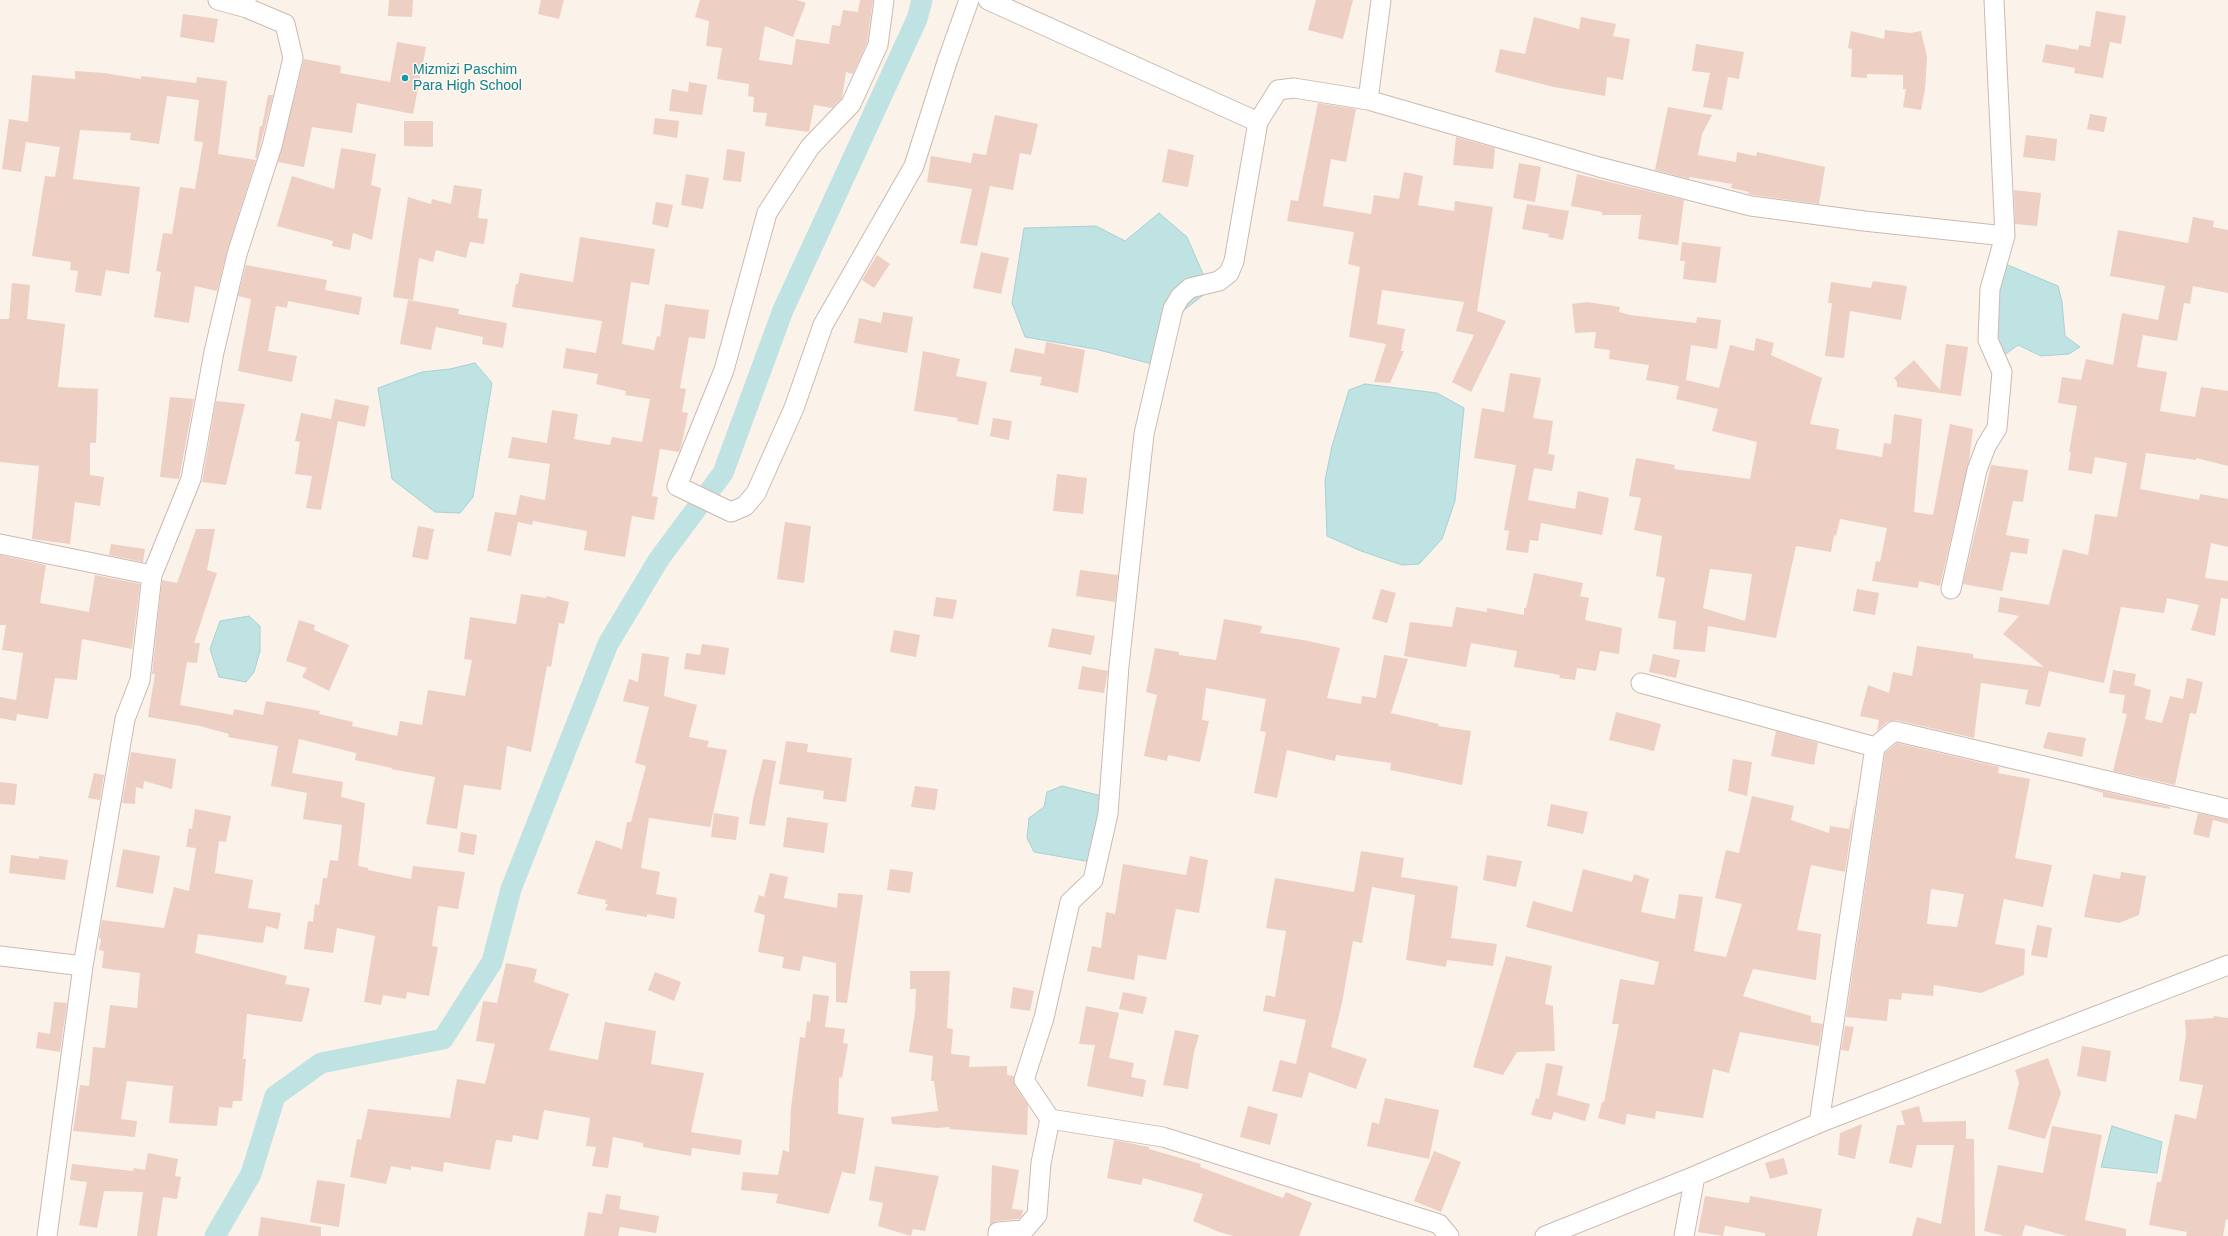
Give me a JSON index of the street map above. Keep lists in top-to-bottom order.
{
  "places": ["Mizmizi Paschim Para High School"]
}
